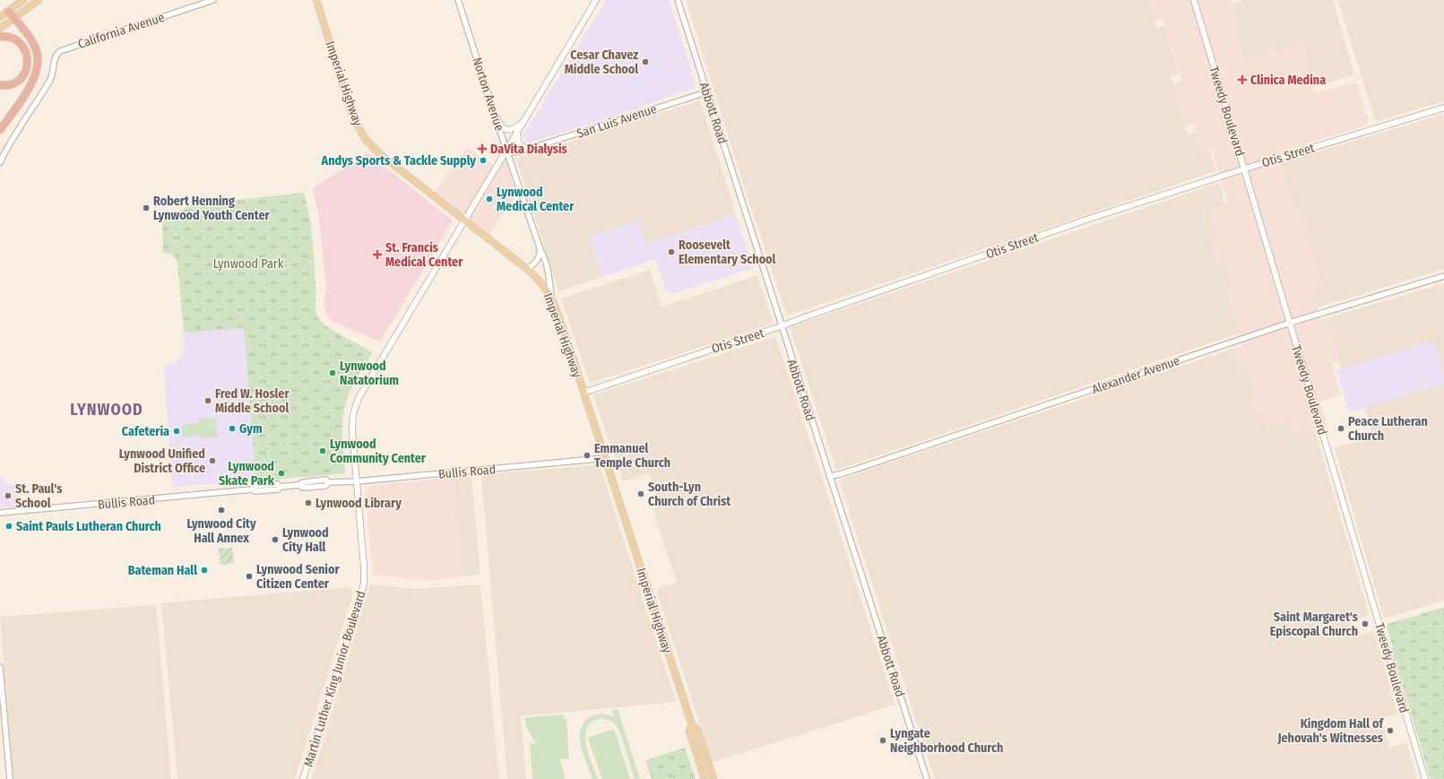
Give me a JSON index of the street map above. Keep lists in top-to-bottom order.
{
  "streets": {
    "main road": [
      "Imperial Highway",
      "Tweedy Boulevard",
      "Otis Street",
      "Martin Luther King Junior Boulevard"
    ],
    "street": [
      "California Avenue",
      "Norton Avenue",
      "Abbott Road",
      "San Luis Avenue",
      "Alexander Avenue",
      "Bullis Road"
    ]
  },
  "crossings": [
    ["Imperial Highway", "Norton Avenue"],
    ["Imperial Highway", "Otis Street"],
    ["Imperial Highway", "Bullis Road"],
    ["Imperial Highway", "Martin Luther King Junior Boulevard"],
    ["Norton Avenue", "San Luis Avenue"],
    ["Norton Avenue", "Martin Luther King Junior Boulevard"],
    ["Tweedy Boulevard", "Otis Street"],
    ["Tweedy Boulevard", "Alexander Avenue"],
    ["Abbott Road", "San Luis Avenue"],
    ["Abbott Road", "Otis Street"],
    ["Abbott Road", "Alexander Avenue"],
    ["San Luis Avenue", "Martin Luther King Junior Boulevard"],
    ["Bullis Road", "Martin Luther King Junior Boulevard"]
  ],
  "districts": ["LYNWOOD"],
  "parks": ["Lynwood Park"],
  "places": {
    "other": [
      "Cesar Chavez Middle School",
      "Andys Sports & Tackle Supply",
      "Lynwood Medical Center",
      "Robert Henning Lynwood Youth Center",
      "Roosevelt Elementary School",
      "Lynwood Natatorium",
      "Fred W. Hosler Middle School",
      "Gym",
      "Peace Lutheran Church",
      "Cafeteria",
      "Lynwood Community Center",
      "Emmanuel Temple Church",
      "Lynwood Unified District Office",
      "Lynwood Skate Park",
      "South-Lyn Church of Christ",
      "St. Paul's School",
      "Lynwood Library",
      "Lynwood City Hall Annex",
      "Saint Pauls Lutheran Church",
      "Lynwood City Hall",
      "Bateman Hall",
      "Lynwood Senior Citizen Center",
      "Saint Margaret's Episcopal Church",
      "Kingdom Hall of Jehovah's Witnesses",
      "Lyngate Neighborhood Church"
    ],
    "health": ["Clinica Medina", "DaVita Dialysis", "St. Francis Medical Center"]
  }
}
